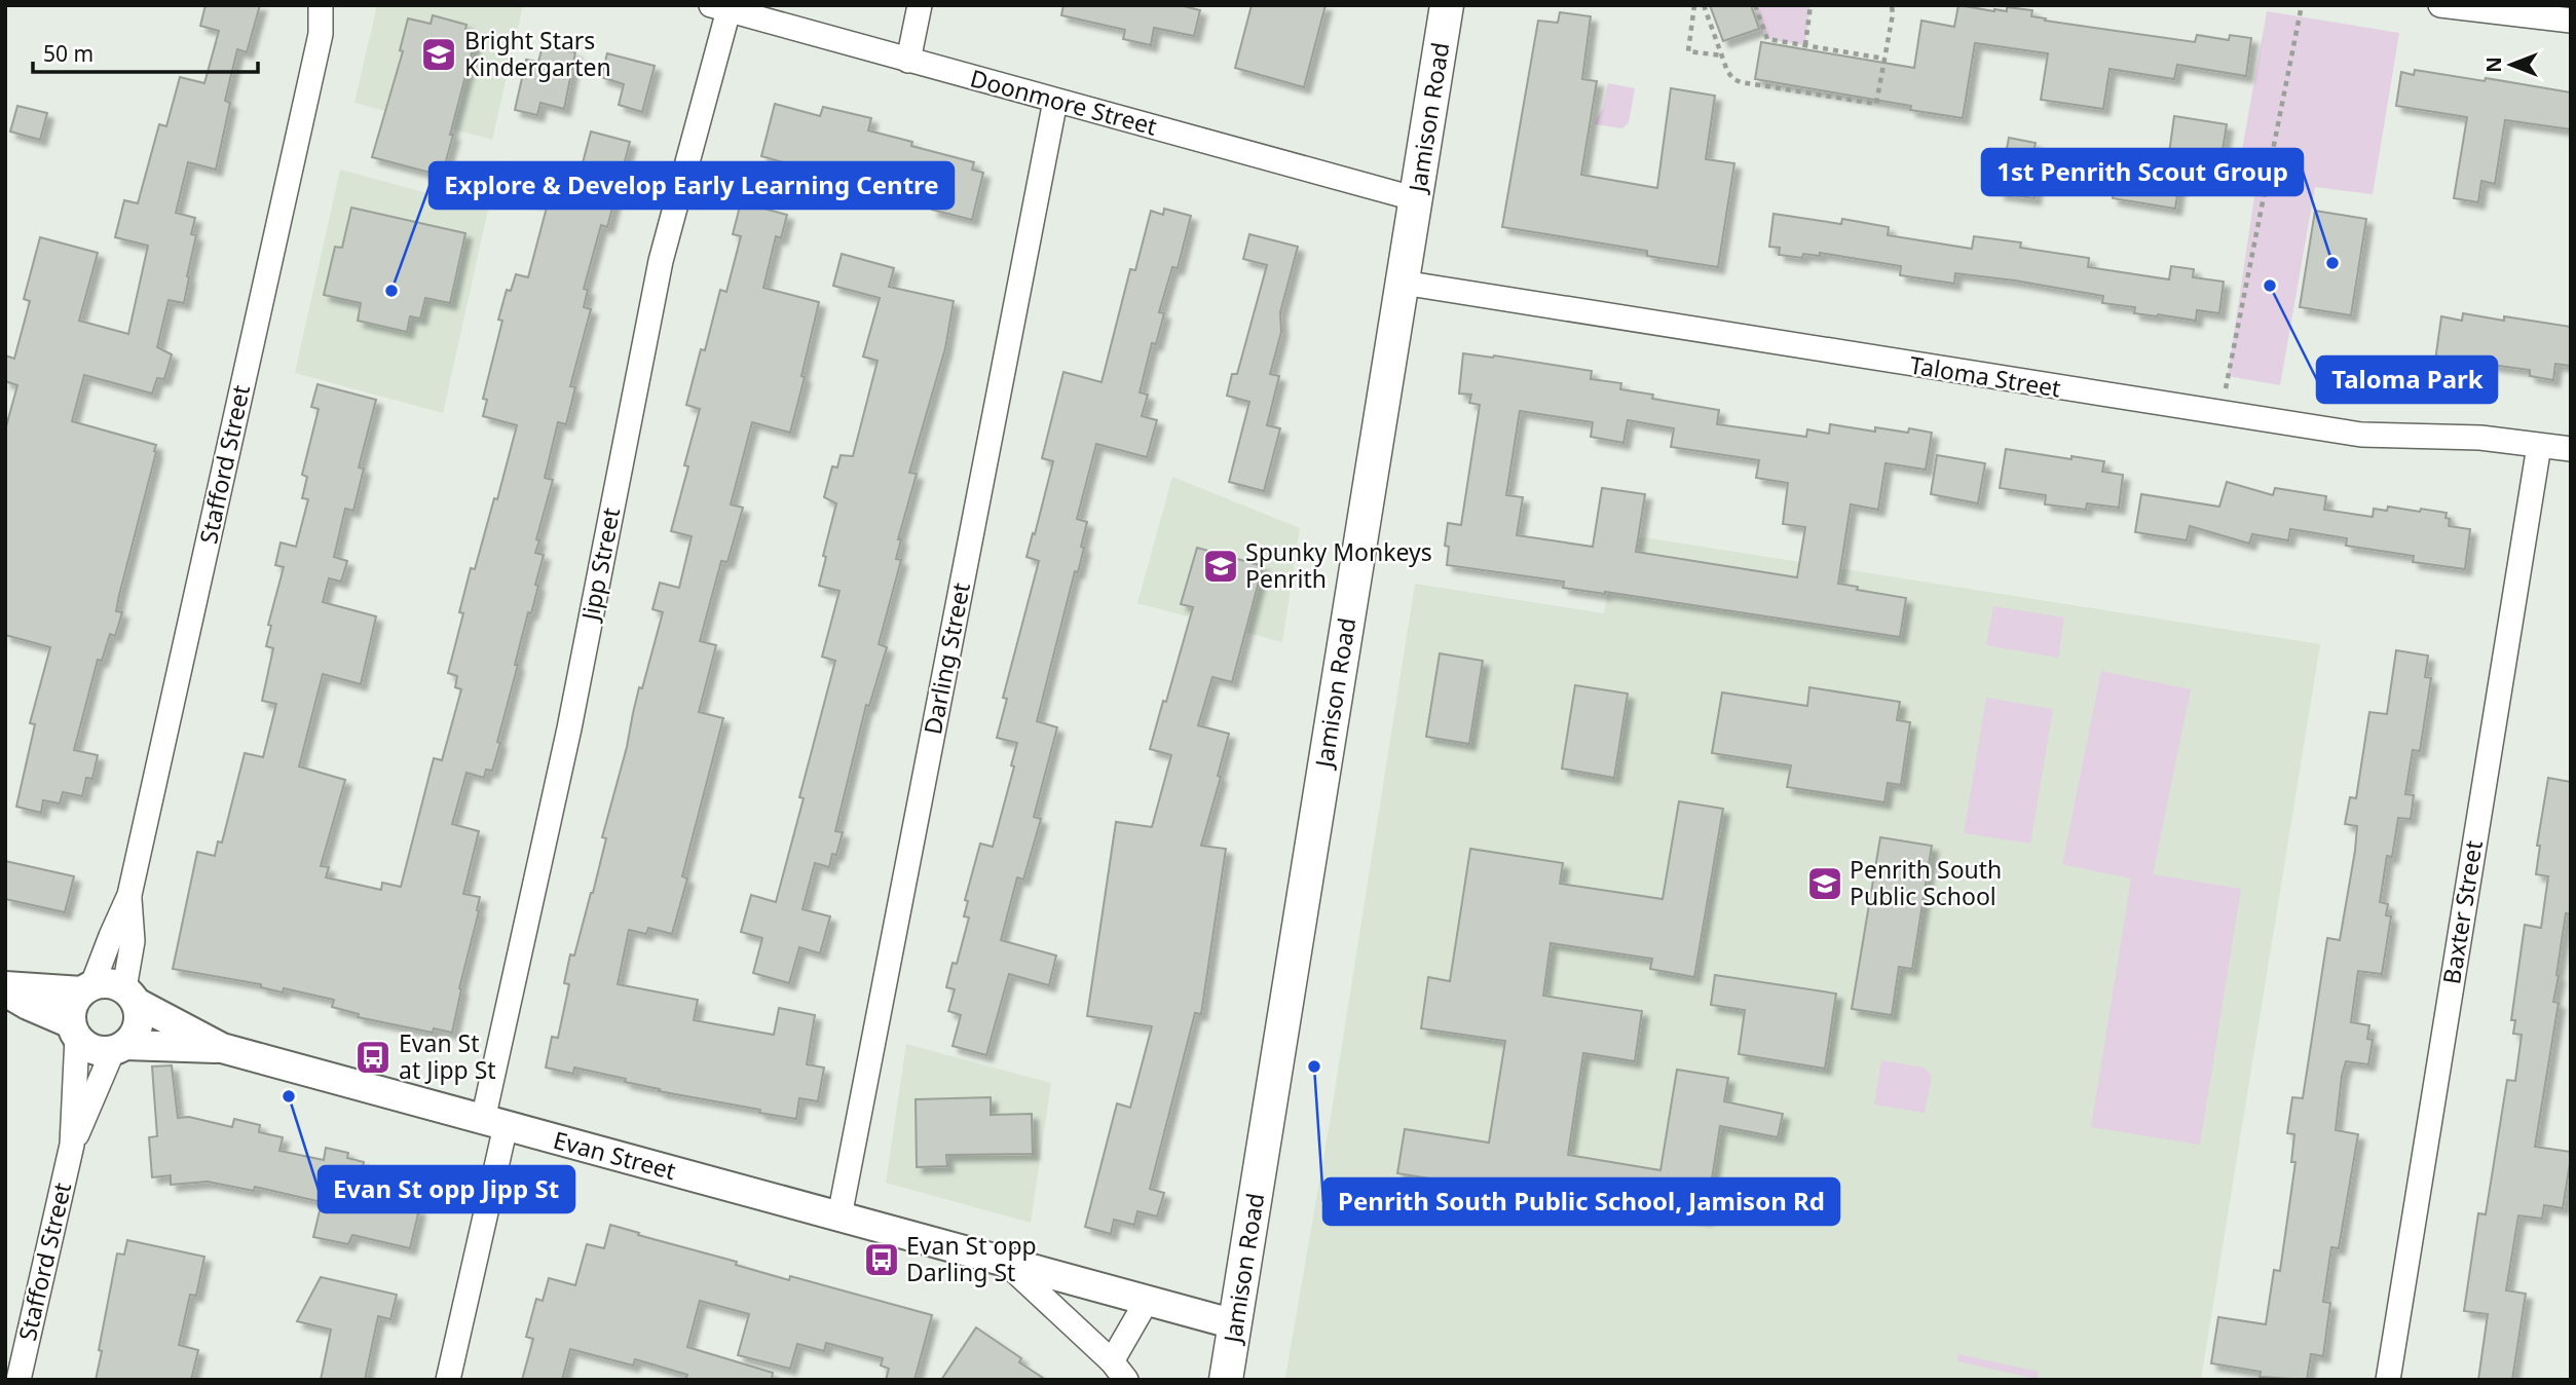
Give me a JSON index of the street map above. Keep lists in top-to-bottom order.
{
  "streets": {
    "main road": ["Jamison Road"],
    "street": [
      "Doonmore Street",
      "Taloma Street",
      "Stafford Street",
      "Jipp Street",
      "Darling Street",
      "Baxter Street",
      "Evan Street"
    ]
  },
  "crossings": [
    ["Doonmore Street", "Jamison Road"],
    ["Doonmore Street", "Jipp Street"],
    ["Doonmore Street", "Darling Street"],
    ["Jamison Road", "Taloma Street"],
    ["Jamison Road", "Evan Street"],
    ["Taloma Street", "Baxter Street"],
    ["Stafford Street", "Evan Street"],
    ["Jipp Street", "Evan Street"],
    ["Darling Street", "Evan Street"]
  ],
  "places": {
    "school or university": ["Bright Stars Kindergarten", "Spunky Monkeys Penrith", "Penrith South Public School"],
    "other": [
      "1st Penrith Scout Group",
      "Taloma Park",
      "Explore & Develop Early Learning Centre",
      "Penrith South Public School, Jamison Rd",
      "Evan St opp Jipp St"
    ],
    "bus stop": ["Evan St at Jipp St", "Evan St opp Darling St"]
  },
  "scale_bar": "50 m",
  "north": "left"
}
